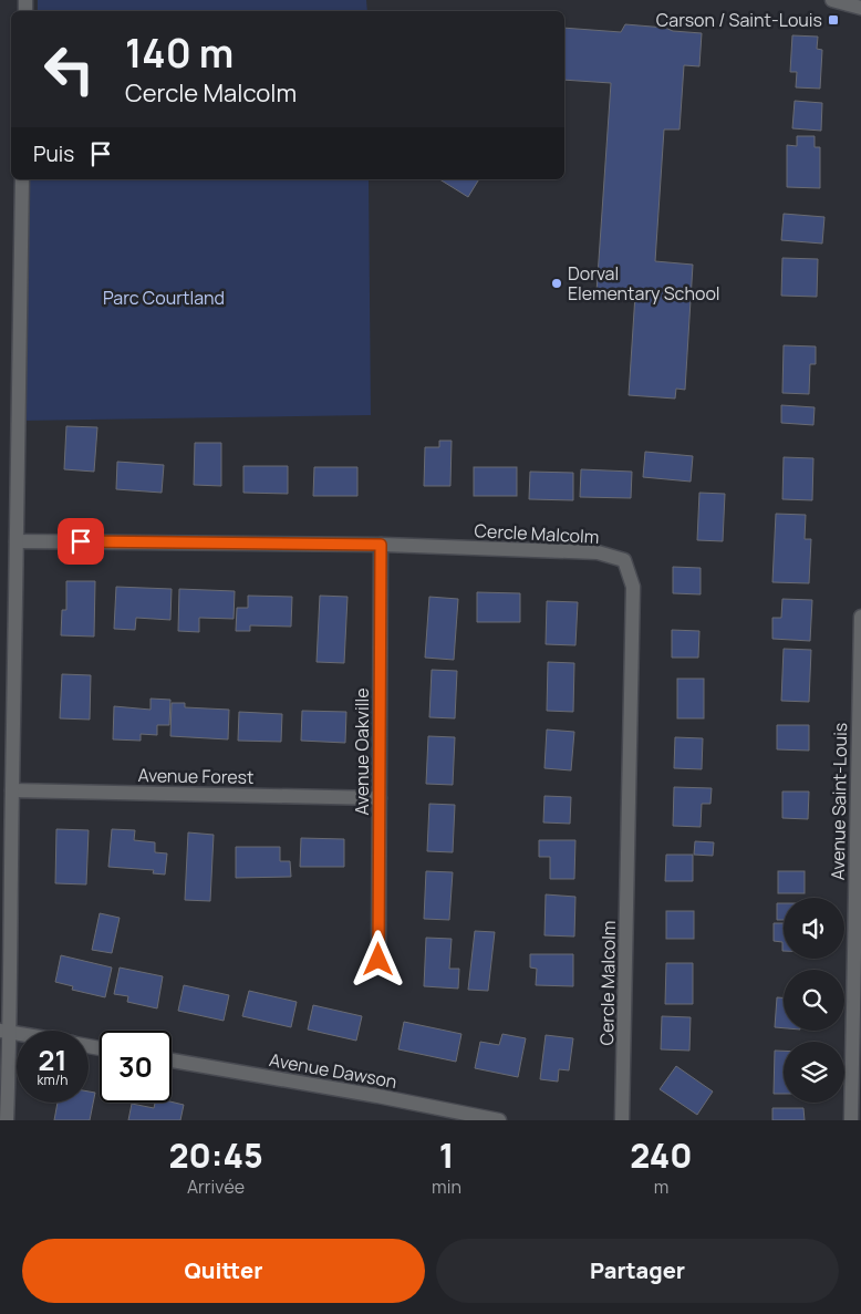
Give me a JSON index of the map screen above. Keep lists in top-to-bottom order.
{
  "streets": {
    "street": [
      "Cercle Malcolm",
      "Avenue Oakville",
      "Avenue Forest",
      "Avenue Saint-Louis",
      "Avenue Dawson"
    ]
  },
  "crossings": [
    ["Cercle Malcolm", "Avenue Oakville"],
    ["Avenue Oakville", "Avenue Forest"]
  ],
  "parks": ["Parc Courtland"],
  "places": {
    "transit": ["Carson / Saint-Louis"],
    "other": ["Dorval Elementary School"]
  },
  "page": {
    "turn": ["140 m", "Cercle Malcolm"],
    "then": "Puis",
    "speed": "21 km/h",
    "limit": "30",
    "eta": [
      "20:45",
      "Arrivée",
      "1",
      "min",
      "240",
      "m"
    ],
    "buttons": ["Quitter", "Partager"]
  }
}
